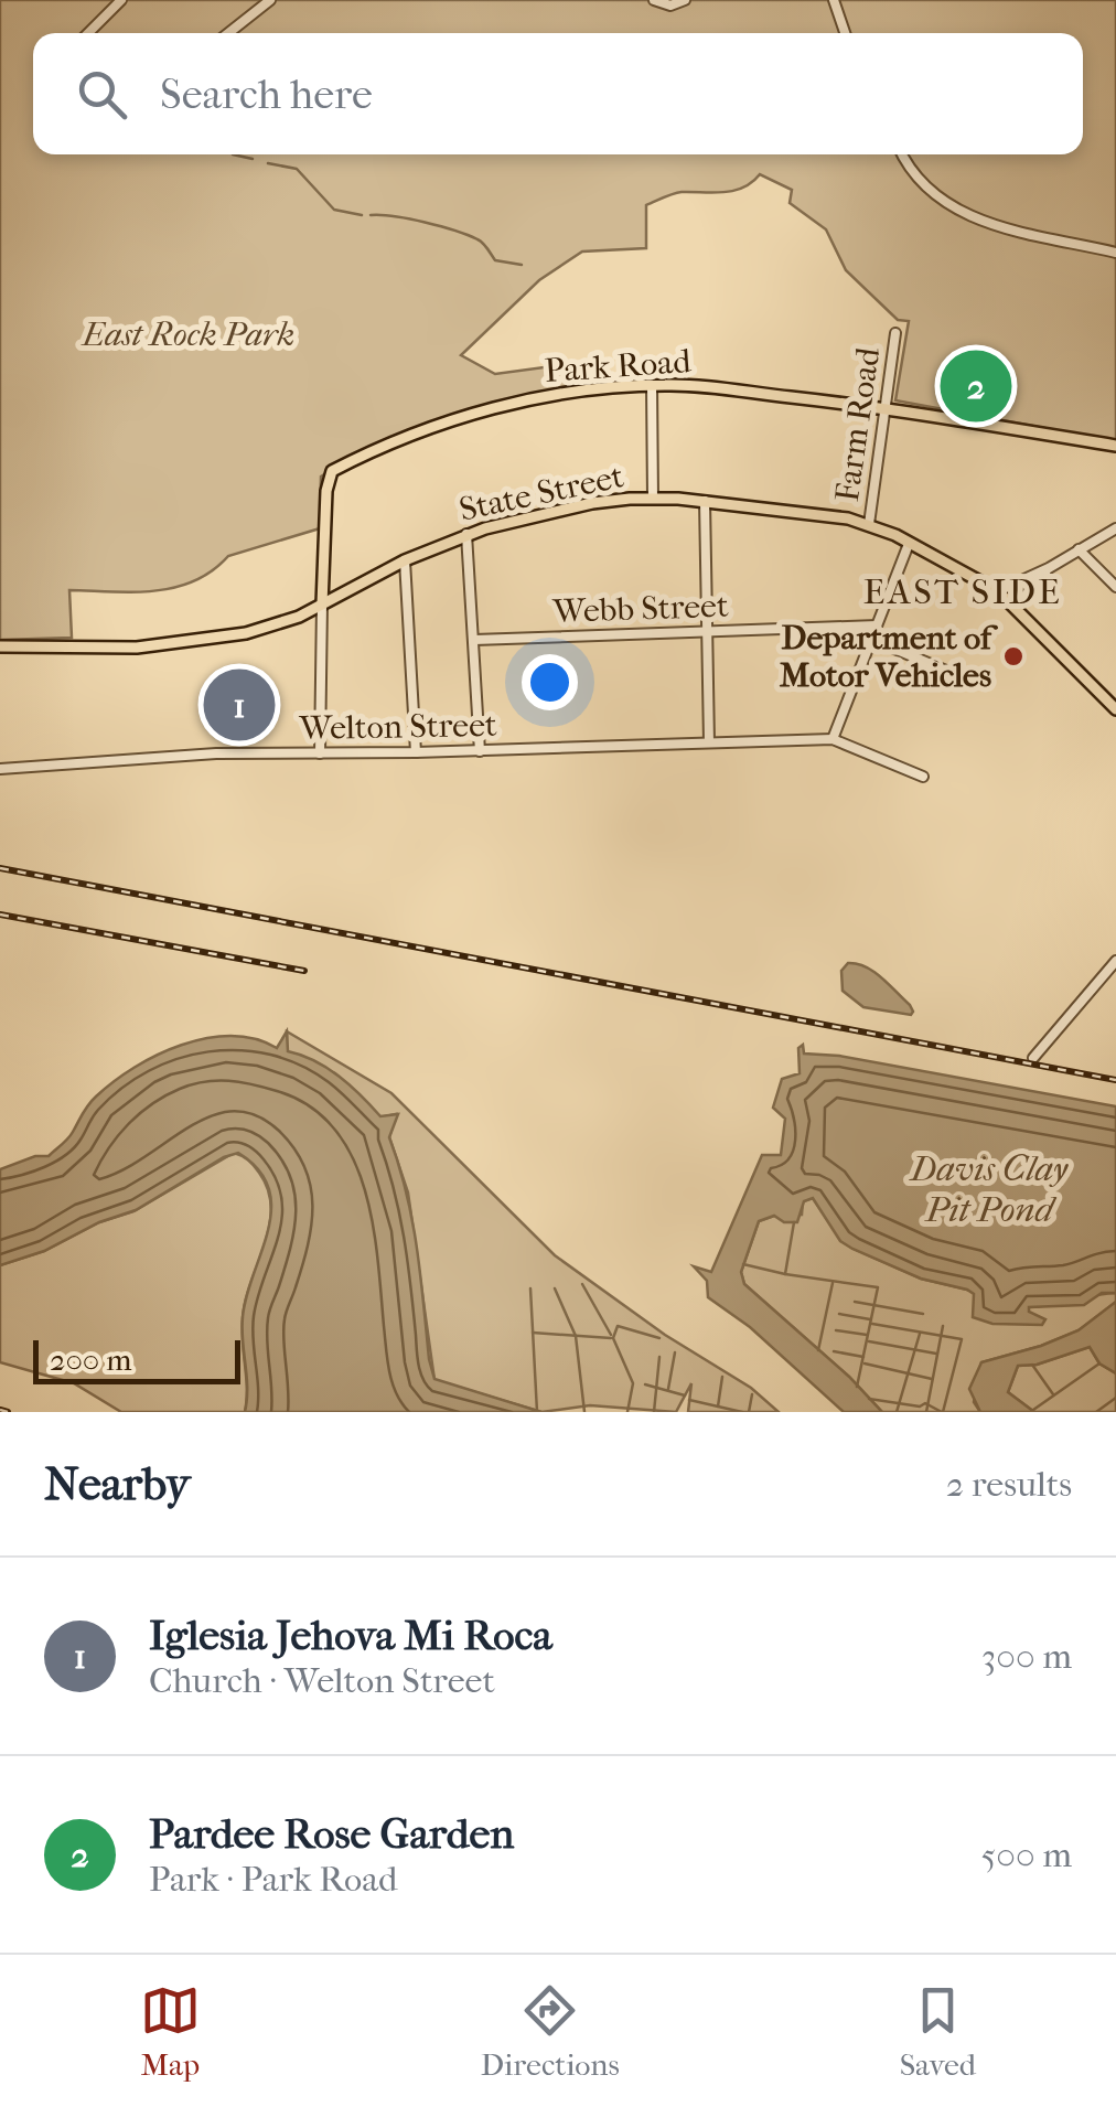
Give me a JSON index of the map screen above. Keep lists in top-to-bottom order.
{
  "streets": {
    "main road": ["Park Road", "State Street"],
    "street": ["Farm Road", "Webb Street", "Welton Street"]
  },
  "crossings": [
    ["Park Road", "Farm Road"],
    ["Park Road", "State Street"],
    ["Farm Road", "State Street"]
  ],
  "districts": ["EAST SIDE"],
  "water": ["Davis Clay Pit Pond"],
  "parks": ["East Rock Park"],
  "places": ["Department of Motor Vehicles"],
  "scale_bar": "200 m",
  "page": {
    "search": "Search here",
    "pins": ["2", "1"],
    "scale": "200 m",
    "heading": ["Nearby", "2 results"],
    "list": [
      {
        "mark": "1",
        "name": "Iglesia Jehova Mi Roca",
        "note": "Church · Welton Street",
        "value": "300 m"
      },
      {
        "mark": "2",
        "name": "Pardee Rose Garden",
        "note": "Park · Park Road",
        "value": "500 m"
      }
    ],
    "nav": ["Map", "Directions", "Saved"]
  }
}
